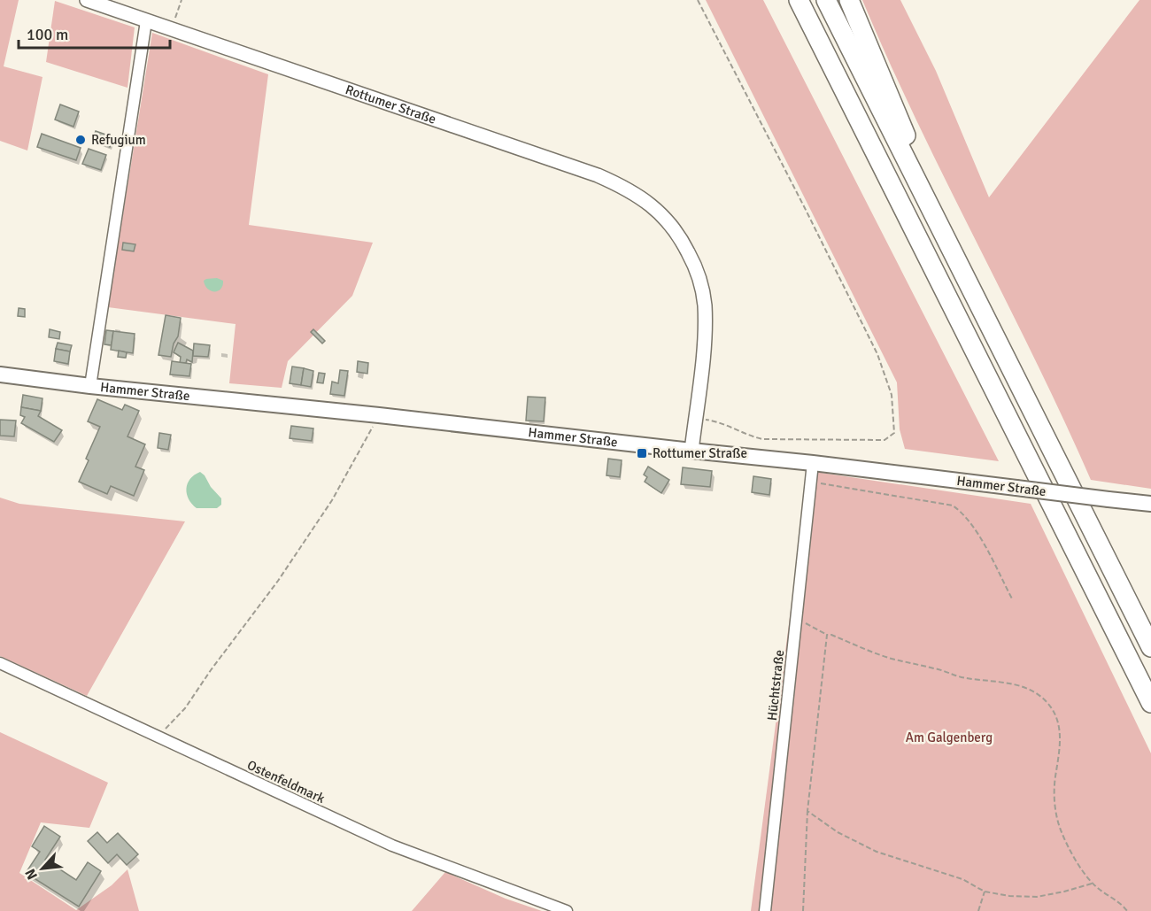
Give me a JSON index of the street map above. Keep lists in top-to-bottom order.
{
  "streets": {
    "main road": ["Hammer Straße"],
    "street": ["Rottumer Straße", "Hüchtstraße", "Ostenfeldmark"]
  },
  "crossings": [
    ["Rottumer Straße", "Hammer Straße"],
    ["Hammer Straße", "Hüchtstraße"]
  ],
  "parks": ["Am Galgenberg"],
  "places": {
    "other": ["Refugium"],
    "transit": ["Rottumer Straße"]
  },
  "scale_bar": "100 m",
  "north": "bottom left"
}
